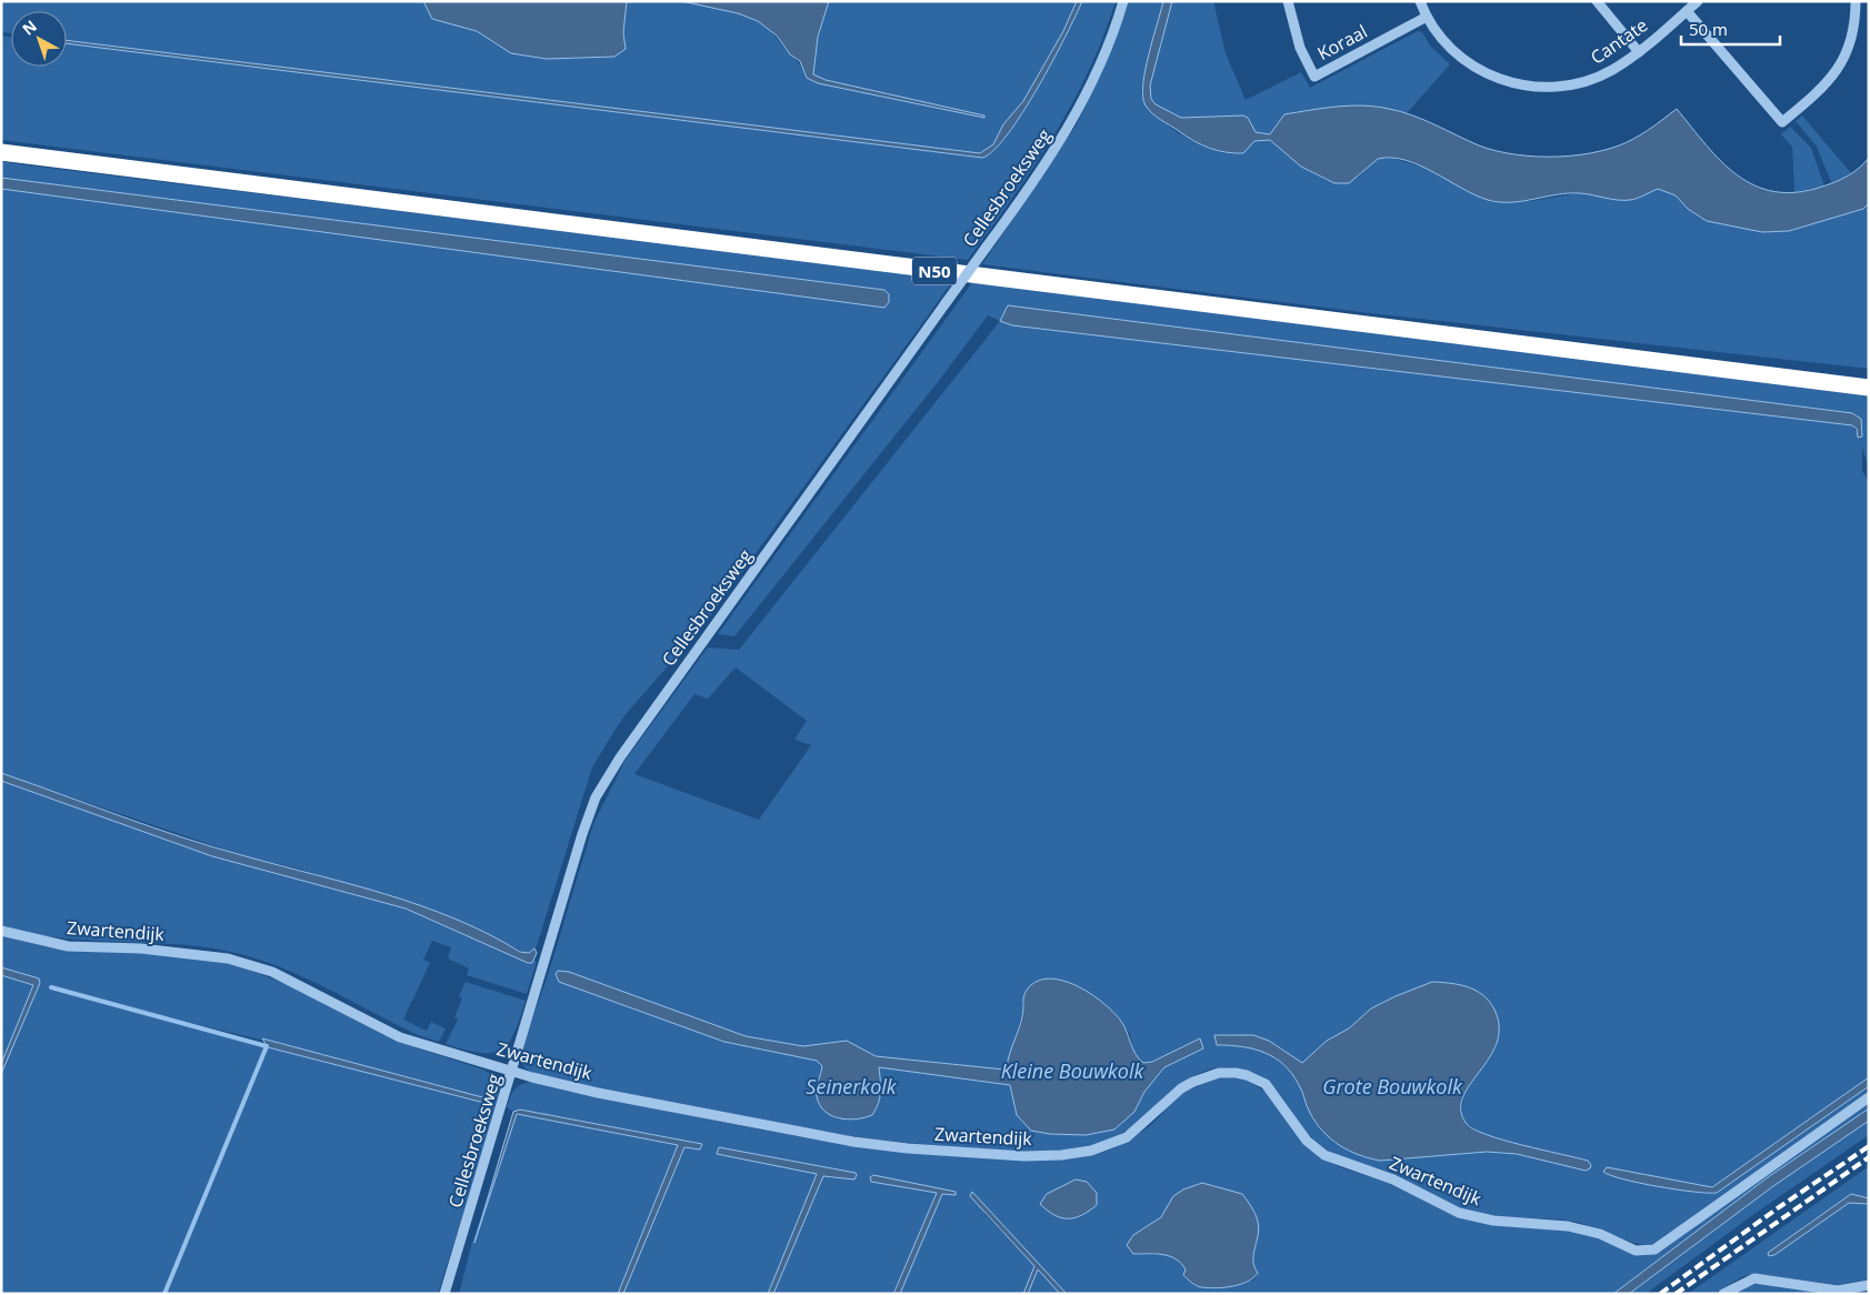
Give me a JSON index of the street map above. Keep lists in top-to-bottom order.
{
  "streets": {
    "highway": ["N50"],
    "street": [
      "Cantate",
      "Koraal",
      "Cellesbroeksweg",
      "Zwartendijk"
    ]
  },
  "crossings": [
    ["Cantate", "Koraal"],
    ["Cellesbroeksweg", "Zwartendijk"]
  ],
  "water": ["Kleine Bouwkolk", "Seinerkolk", "Grote Bouwkolk"],
  "scale_bar": "50 m",
  "north": "top left"
}
